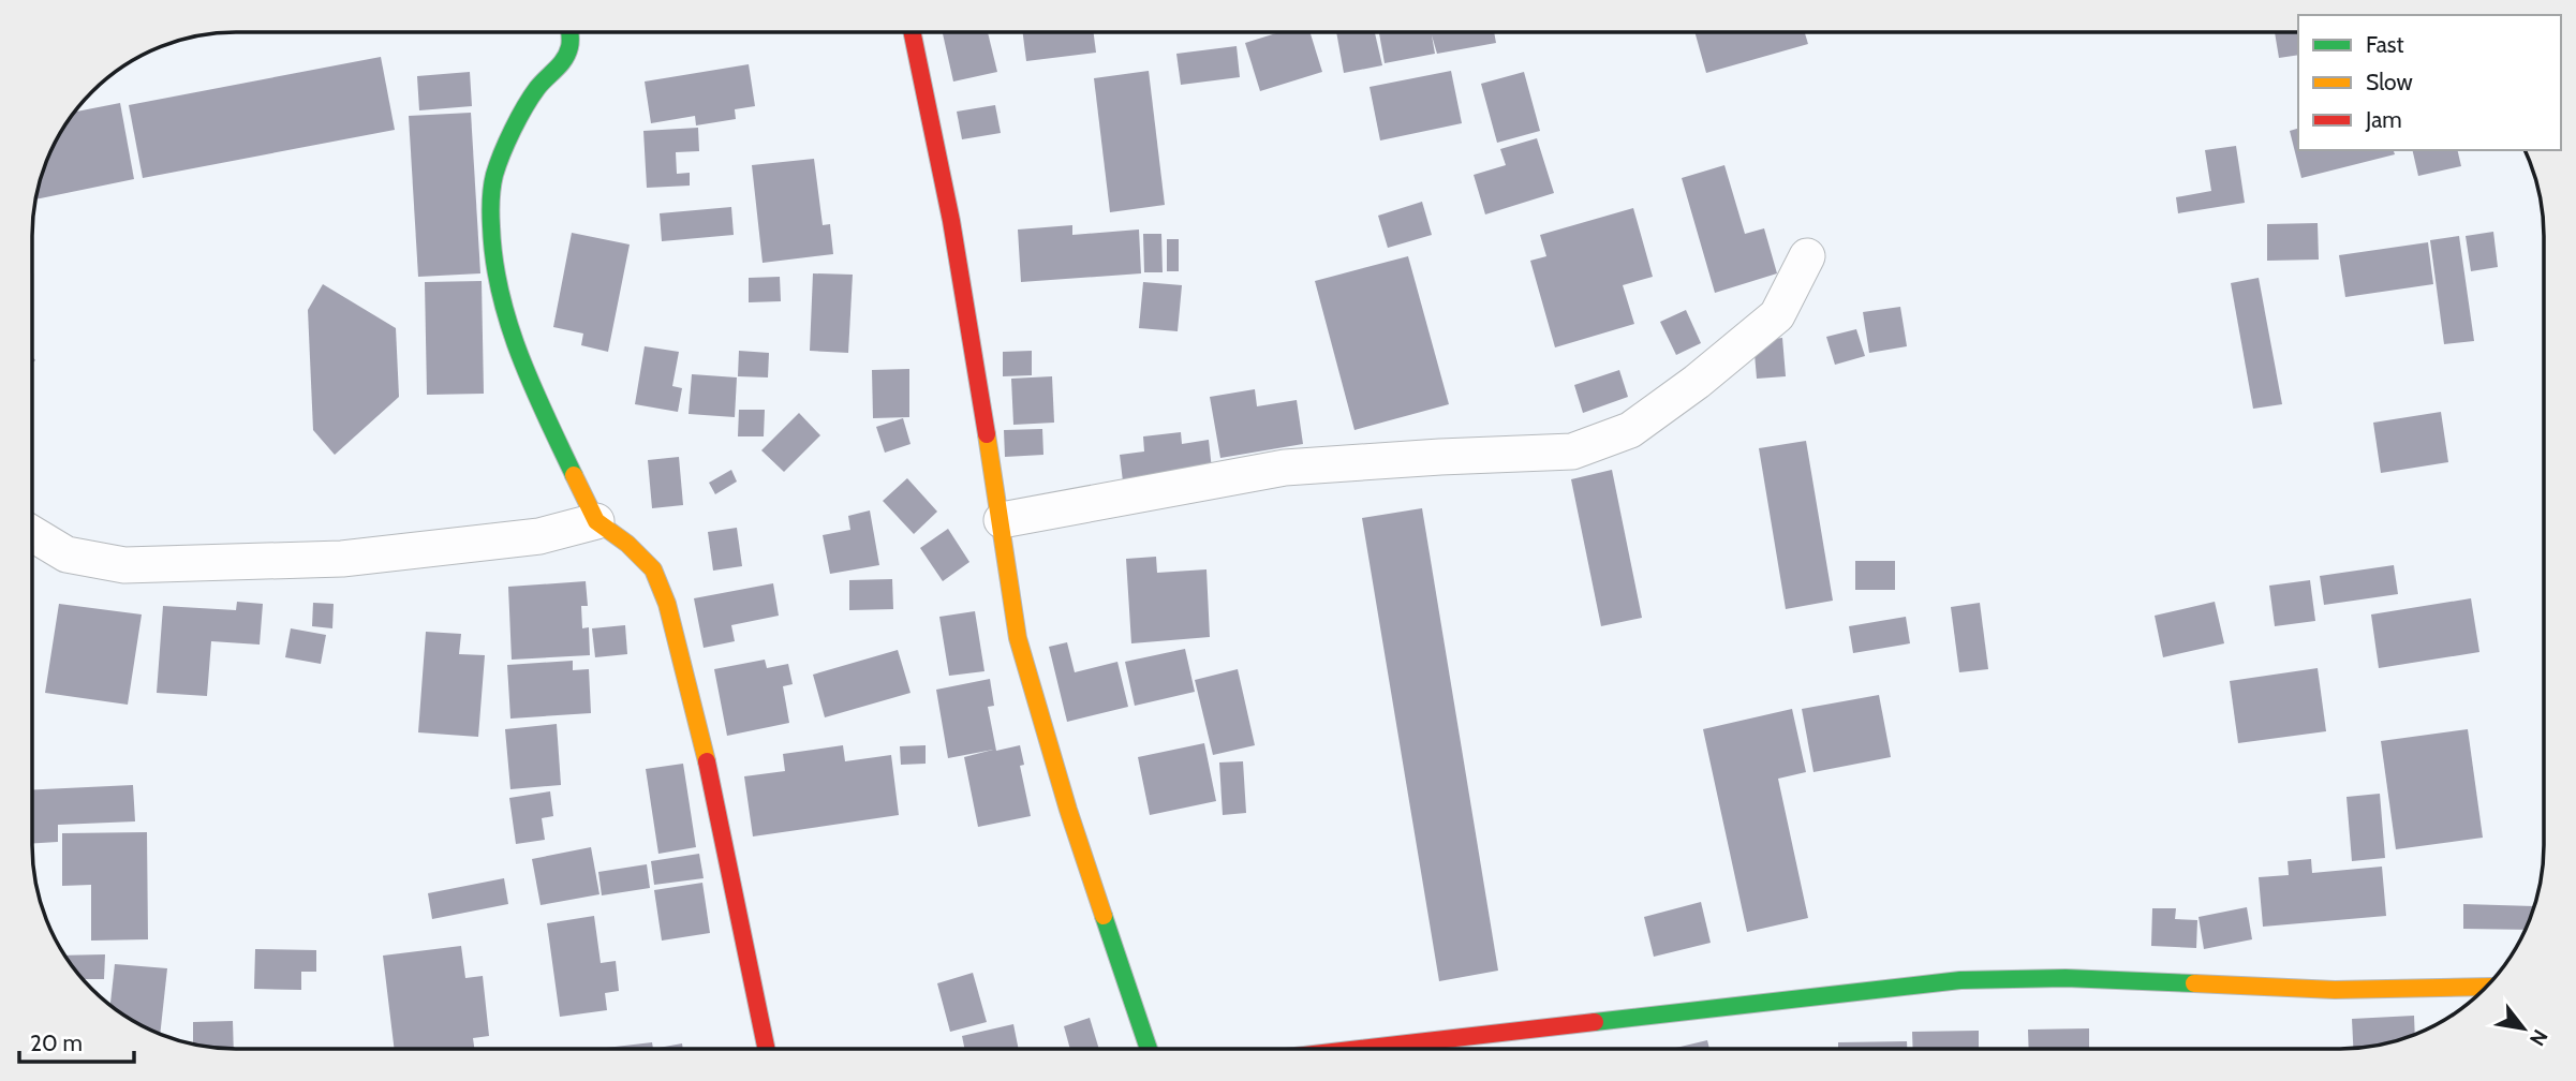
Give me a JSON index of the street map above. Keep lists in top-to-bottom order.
{
  "legend": ["Fast", "Slow", "Jam"],
  "scale_bar": "20 m",
  "north": "bottom right"
}
